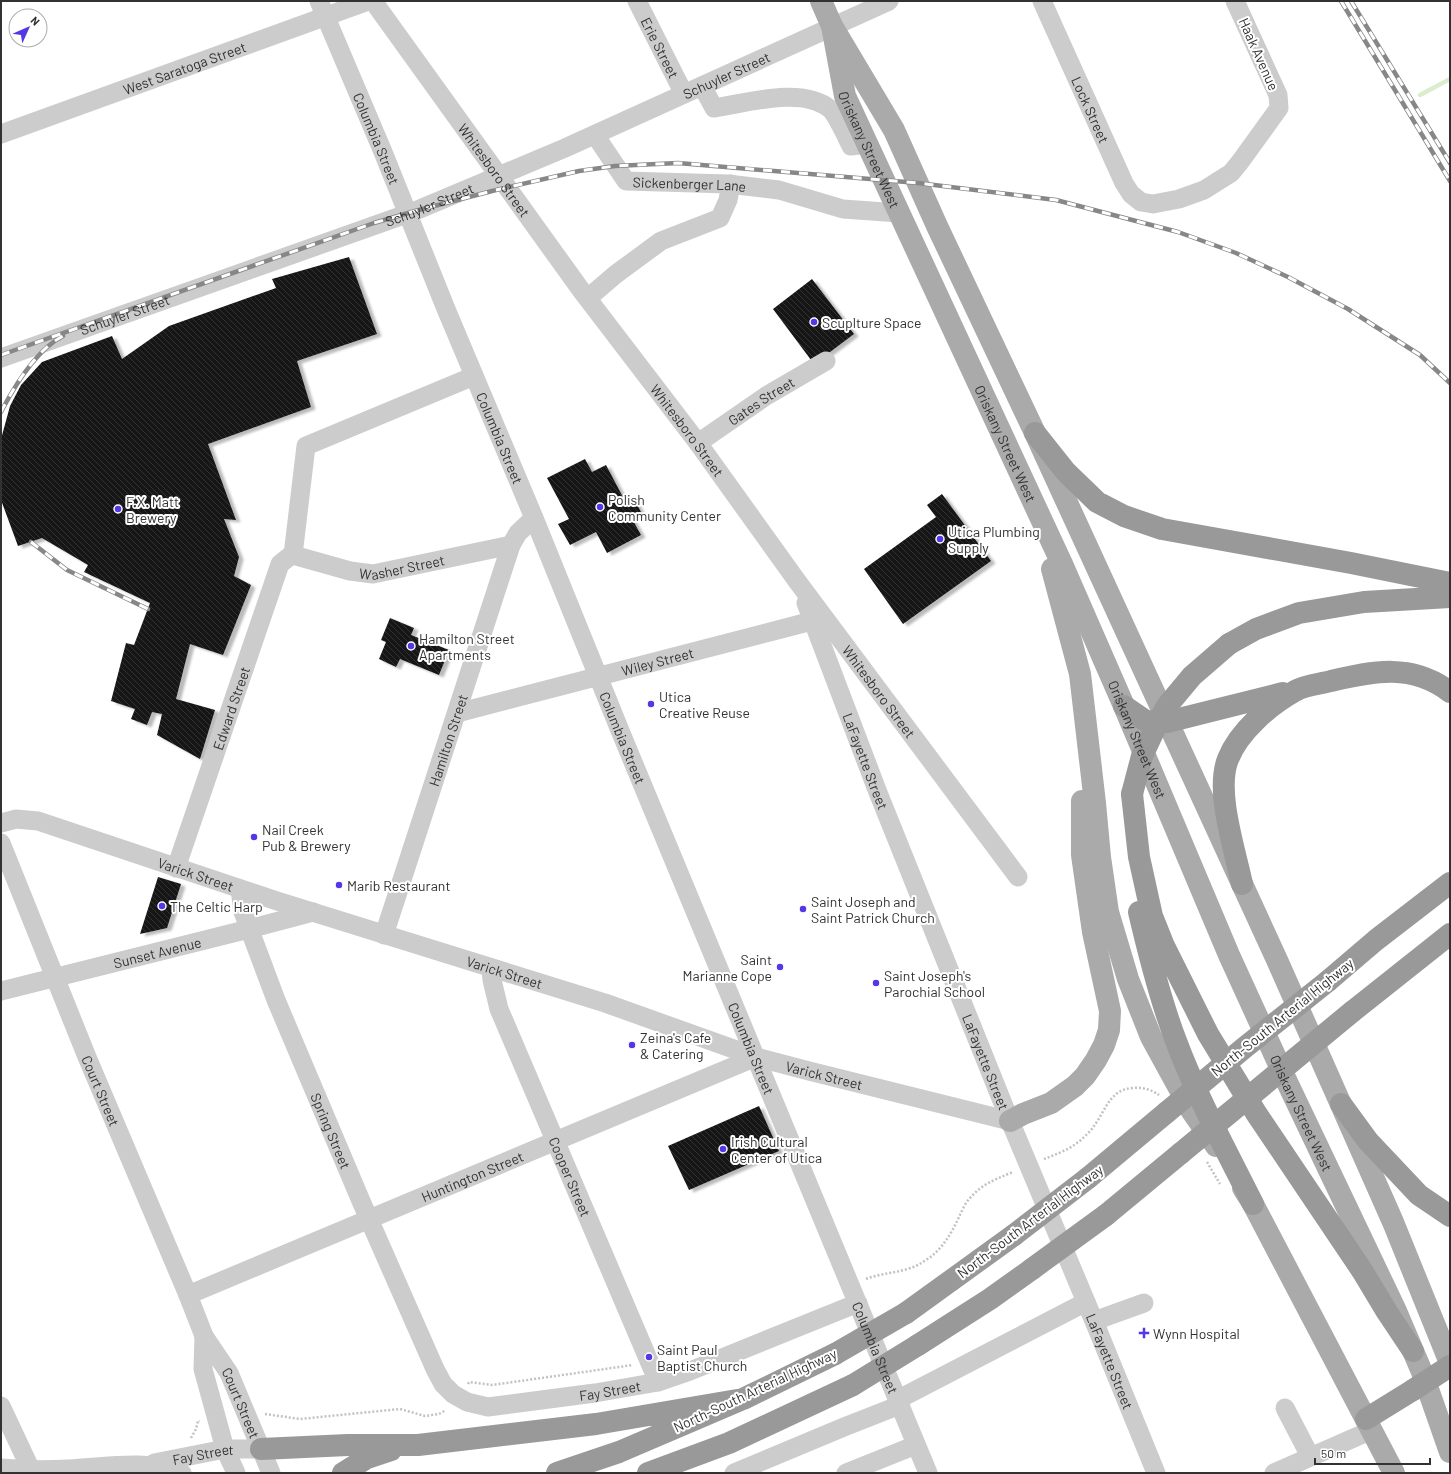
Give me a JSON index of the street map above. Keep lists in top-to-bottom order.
{
  "streets": {
    "highway": ["North-South Arterial Highway"],
    "main road": ["Oriskany Street West"],
    "street": [
      "Erie Street",
      "Haak Avenue",
      "West Saratoga Street",
      "Schuyler Street",
      "Lock Street",
      "Columbia Street",
      "Whitesboro Street",
      "Sickenberger Lane",
      "Gates Street",
      "Washer Street",
      "Wiley Street",
      "Edward Street",
      "Hamilton Street",
      "LaFayette Street",
      "Varick Street",
      "Sunset Avenue",
      "Court Street",
      "Spring Street",
      "Huntington Street",
      "Cooper Street",
      "Fay Street"
    ]
  },
  "crossings": [
    ["Erie Street", "Schuyler Street"],
    ["Haak Avenue", "Lock Street"],
    ["West Saratoga Street", "Columbia Street"],
    ["Schuyler Street", "Columbia Street"],
    ["Schuyler Street", "Oriskany Street West"],
    ["Schuyler Street", "Whitesboro Street"],
    ["Schuyler Street", "Sickenberger Lane"],
    ["Columbia Street", "Wiley Street"],
    ["Columbia Street", "Hamilton Street"],
    ["Columbia Street", "Varick Street"],
    ["Columbia Street", "Huntington Street"],
    ["Columbia Street", "Fay Street"],
    ["Oriskany Street West", "Sickenberger Lane"],
    ["Whitesboro Street", "Gates Street"],
    ["Whitesboro Street", "LaFayette Street"],
    ["Washer Street", "Edward Street"],
    ["Washer Street", "Hamilton Street"],
    ["Wiley Street", "Hamilton Street"],
    ["Wiley Street", "LaFayette Street"],
    ["Edward Street", "Varick Street"],
    ["Hamilton Street", "Varick Street"],
    ["LaFayette Street", "Varick Street"],
    ["Varick Street", "Sunset Avenue"],
    ["Varick Street", "Spring Street"],
    ["Varick Street", "Huntington Street"],
    ["Varick Street", "Cooper Street"],
    ["Sunset Avenue", "Court Street"],
    ["Sunset Avenue", "Spring Street"],
    ["Court Street", "Huntington Street"],
    ["Court Street", "Fay Street"],
    ["Spring Street", "Huntington Street"],
    ["Spring Street", "Fay Street"],
    ["Huntington Street", "Cooper Street"],
    ["Cooper Street", "Fay Street"]
  ],
  "places": {
    "other": [
      "Scuplture Space",
      "Polish Community Center",
      "F.X. Matt Brewery",
      "Utica Plumbing Supply",
      "Hamilton Street Apartments",
      "Utica Creative Reuse",
      "Nail Creek Pub & Brewery",
      "Marib Restaurant",
      "The Celtic Harp",
      "Saint Joseph and Saint Patrick Church",
      "Saint Marianne Cope",
      "Saint Joseph's Parochial School",
      "Zeina's Cafe & Catering",
      "Irish Cultural Center of Utica",
      "Saint Paul Baptist Church"
    ],
    "health": ["Wynn Hospital"]
  },
  "scale_bar": "50 m",
  "north": "top right"
}
